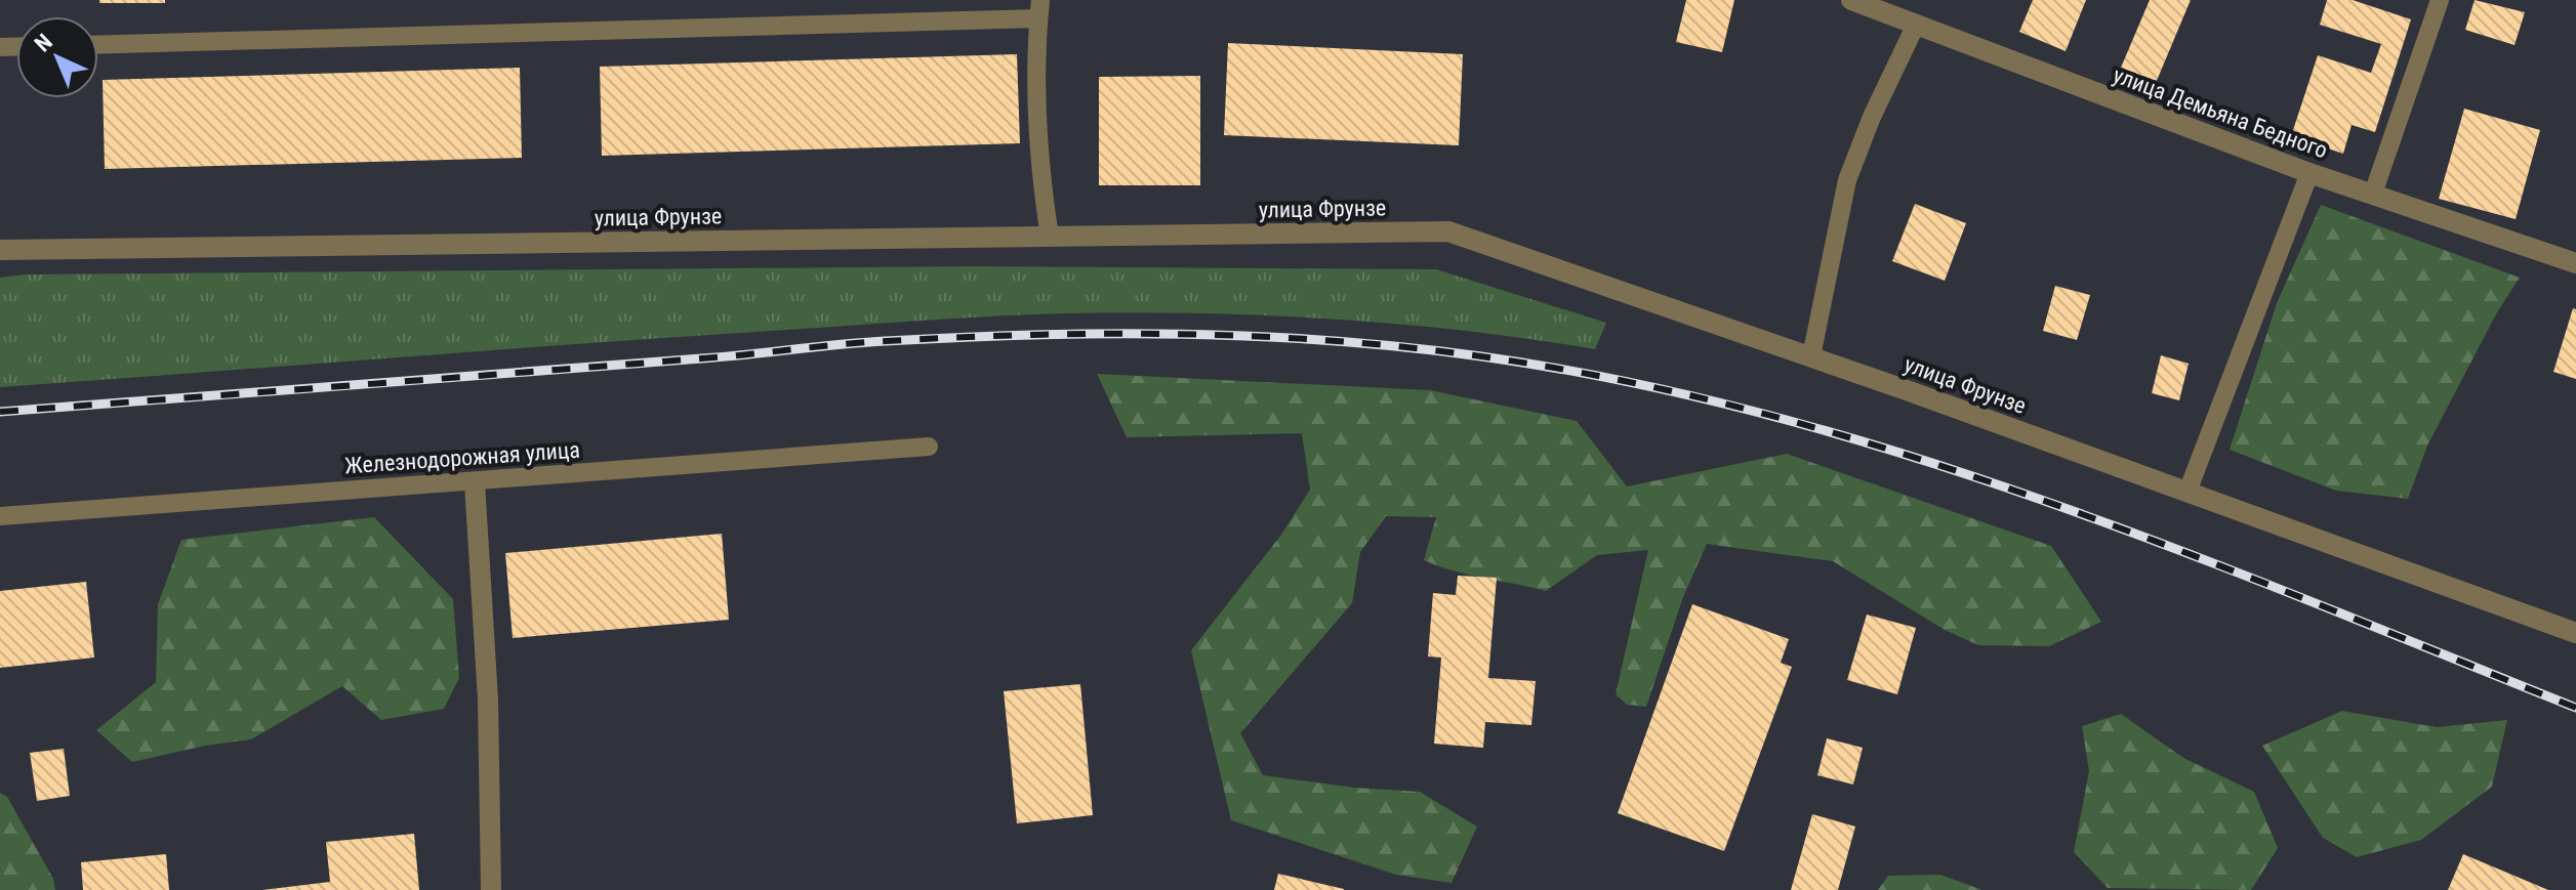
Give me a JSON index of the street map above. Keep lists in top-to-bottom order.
{
  "streets": {
    "street": ["улица Демьяна Бедного", "улица Фрунзе"],
    "lane": ["Железнодорожная улица"]
  },
  "north": "top left"
}
